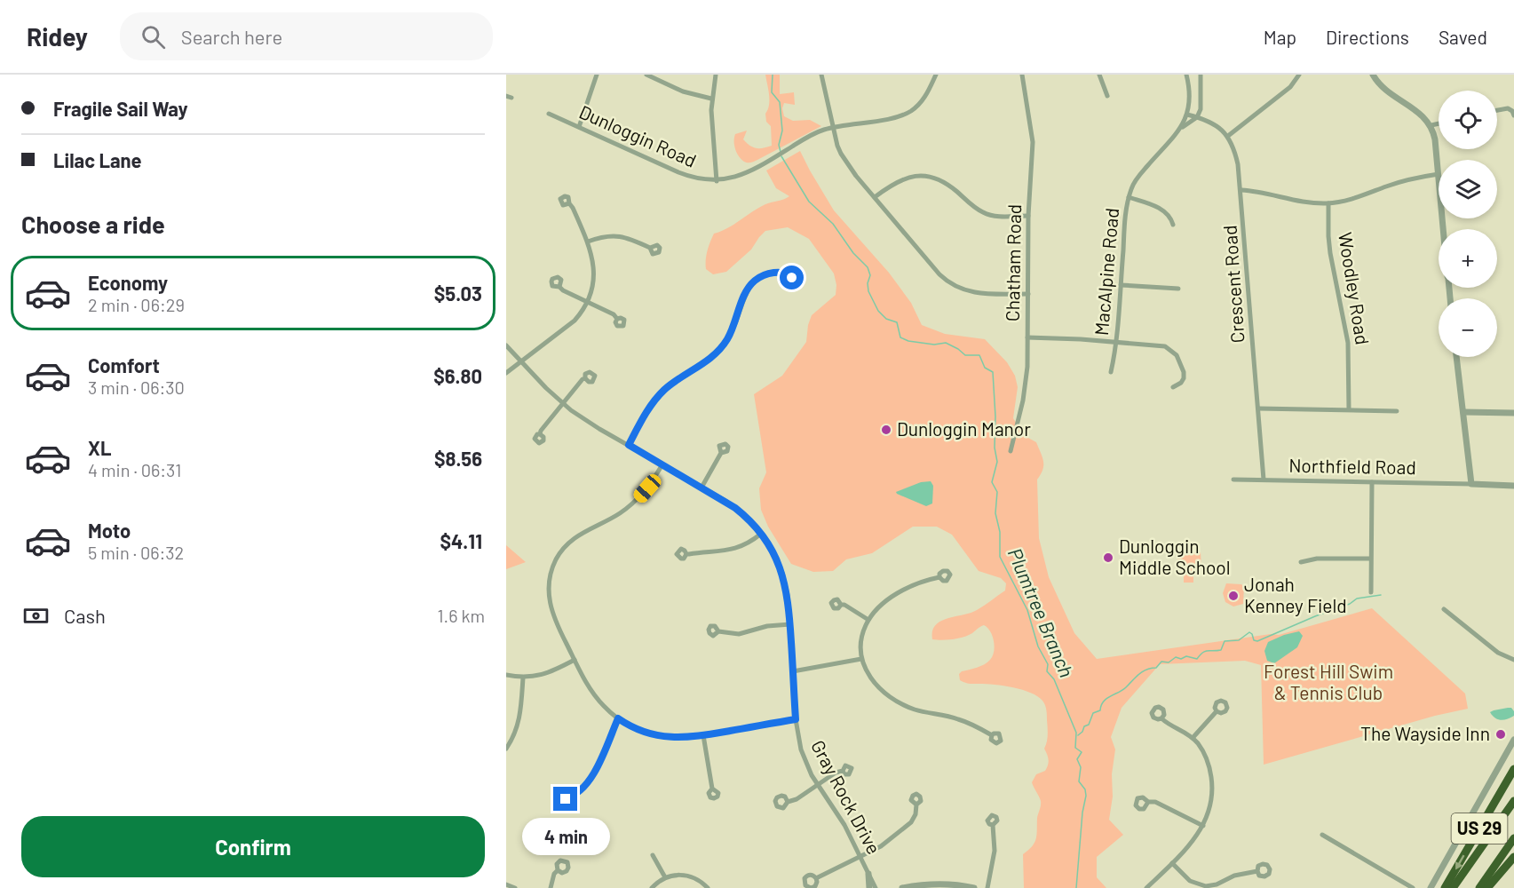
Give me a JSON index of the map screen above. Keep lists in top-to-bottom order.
{
  "streets": {
    "highway": ["US 29"],
    "street": [
      "Dunloggin Road",
      "Chatham Road",
      "MacAlpine Road",
      "Crescent Road",
      "Woodley Road",
      "Northfield Road",
      "Gray Rock Drive"
    ]
  },
  "crossings": [
    ["Crescent Road", "Northfield Road"]
  ],
  "water": ["Plumtree Branch"],
  "parks": ["Forest Hill Swim & Tennis Club"],
  "places": [
    "Dunloggin Manor",
    "Dunloggin Middle School",
    "Jonah Kenney Field",
    "The Wayside Inn"
  ],
  "page": {
    "header": "Ridey",
    "search": "Search here",
    "nav": ["Map", "Directions", "Saved"],
    "banner": ["Fragile Sail Way", "Lilac Lane"],
    "map_buttons": ["+", "−"],
    "heading": "Choose a ride",
    "list": [
      {
        "name": "Economy",
        "note": "2 min · 06:29",
        "value": "$5.03"
      },
      {
        "name": "Comfort",
        "note": "3 min · 06:30",
        "value": "$6.80"
      },
      {
        "name": "XL",
        "note": "4 min · 06:31",
        "value": "$8.56"
      },
      {
        "name": "Moto",
        "note": "5 min · 06:32",
        "value": "$4.11"
      }
    ],
    "pay": ["Cash", "1.6 km"],
    "buttons": "Confirm",
    "bubble": "4 min"
  }
}
